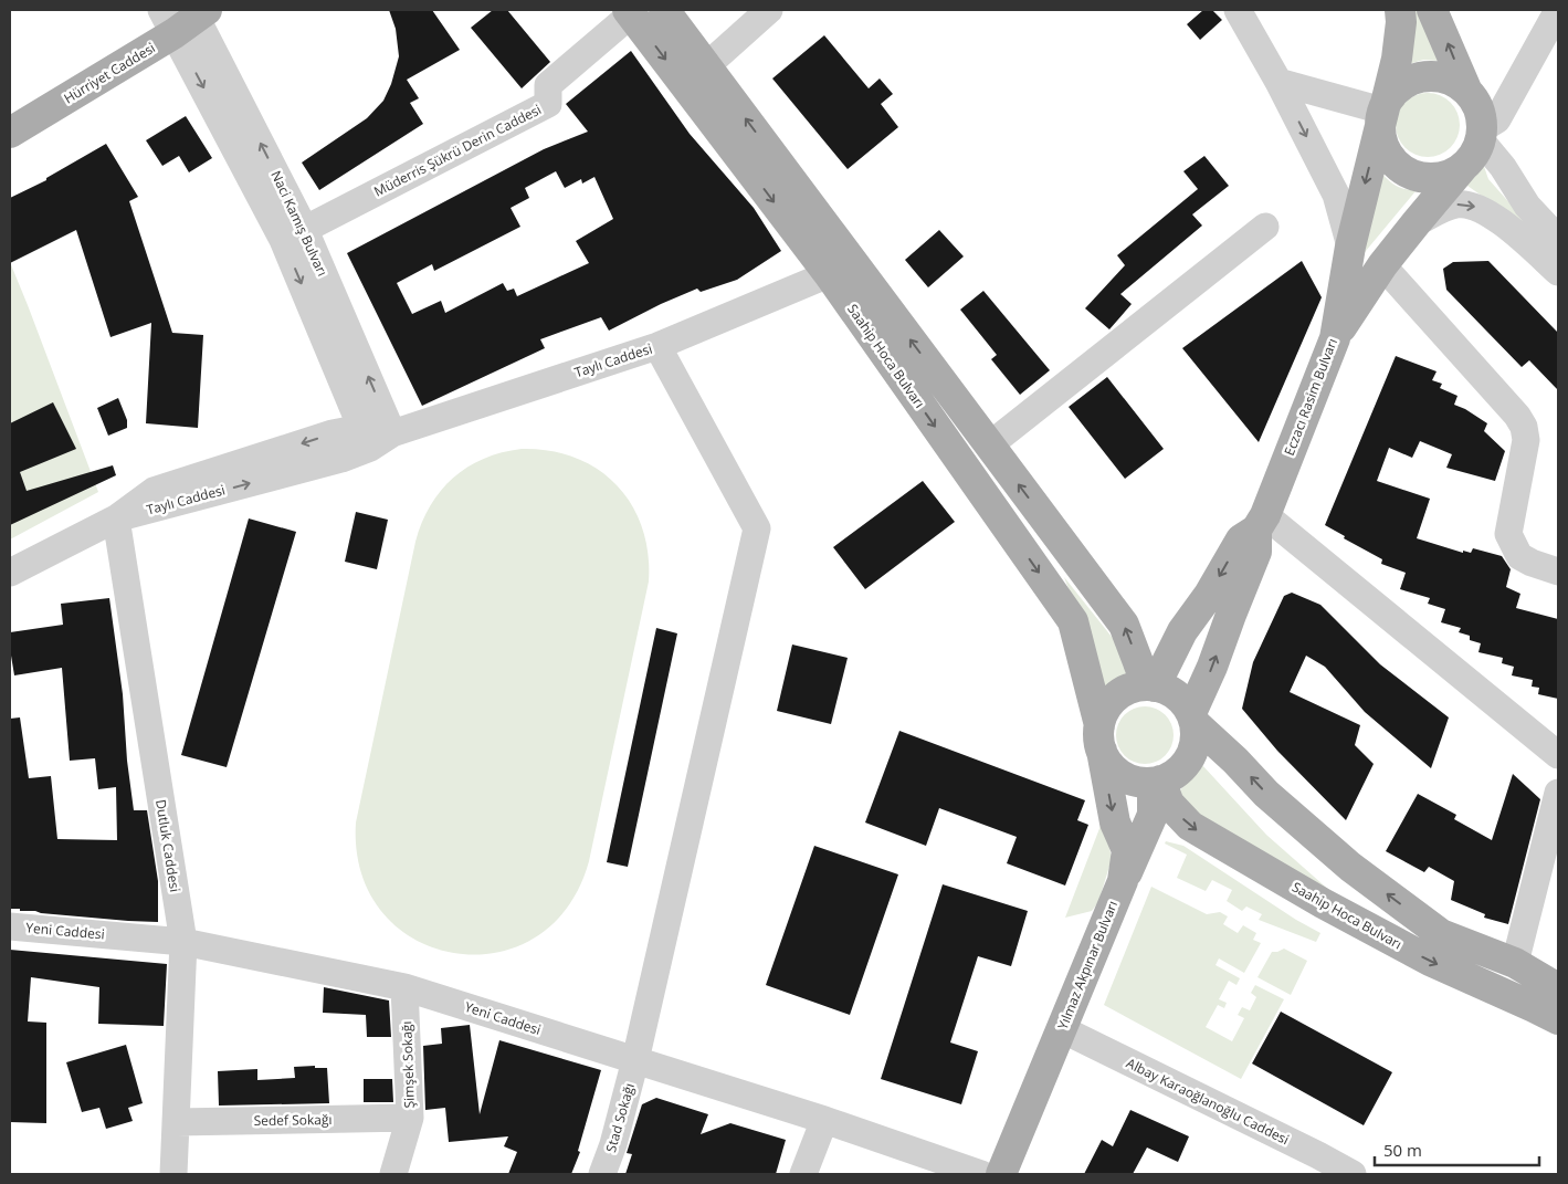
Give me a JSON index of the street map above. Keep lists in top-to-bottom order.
{
  "streets": {
    "main road": [
      "Hürriyet Caddesi",
      "Saahip Hoca Bulvarı",
      "Eczacı Rasim Bulvarı",
      "Yılmaz Akpınar Bulvarı"
    ],
    "street": [
      "Müderris Şükrü Derin Caddesi",
      "Naci Kamış Bulvarı",
      "Taylı Caddesi",
      "Dutluk Caddesi",
      "Yeni Caddesi",
      "Şimşek Sokağı",
      "Albay Karaoğlanoğlu Caddesi",
      "Stad Sokağı",
      "Sedef Sokağı"
    ]
  },
  "crossings": [
    ["Hürriyet Caddesi", "Naci Kamış Bulvarı"],
    ["Müderris Şükrü Derin Caddesi", "Naci Kamış Bulvarı"],
    ["Müderris Şükrü Derin Caddesi", "Saahip Hoca Bulvarı"],
    ["Naci Kamış Bulvarı", "Taylı Caddesi"],
    ["Saahip Hoca Bulvarı", "Taylı Caddesi"],
    ["Saahip Hoca Bulvarı", "Eczacı Rasim Bulvarı"],
    ["Saahip Hoca Bulvarı", "Yılmaz Akpınar Bulvarı"],
    ["Taylı Caddesi", "Dutluk Caddesi"],
    ["Taylı Caddesi", "Stad Sokağı"],
    ["Eczacı Rasim Bulvarı", "Yılmaz Akpınar Bulvarı"],
    ["Dutluk Caddesi", "Yeni Caddesi"],
    ["Dutluk Caddesi", "Sedef Sokağı"],
    ["Yeni Caddesi", "Şimşek Sokağı"],
    ["Yeni Caddesi", "Stad Sokağı"],
    ["Yılmaz Akpınar Bulvarı", "Albay Karaoğlanoğlu Caddesi"],
    ["Şimşek Sokağı", "Sedef Sokağı"]
  ],
  "scale_bar": "50 m"
}
